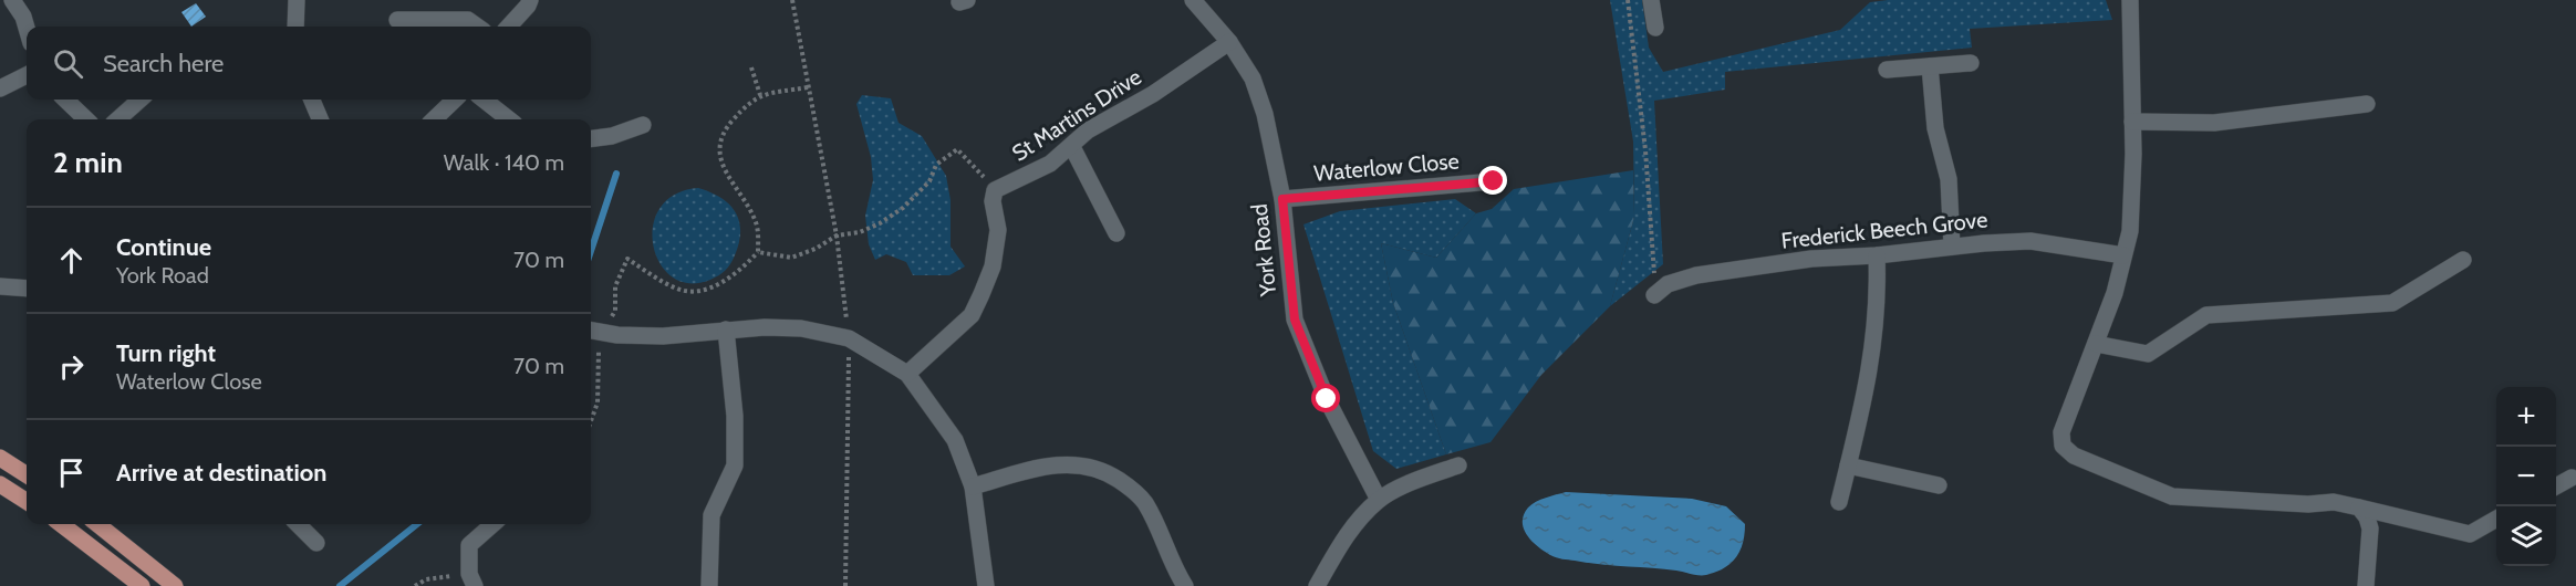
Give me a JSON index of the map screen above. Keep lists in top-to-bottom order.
{
  "streets": {
    "street": [
      "St Martins Drive",
      "Waterlow Close",
      "Frederick Beech Grove",
      "York Road"
    ]
  },
  "crossings": [
    ["St Martins Drive", "York Road"],
    ["Waterlow Close", "York Road"]
  ],
  "page": {
    "search": "Search here",
    "heading": ["2 min", "Walk · 140 m"],
    "list": [
      ["Continue", "York Road", "70 m"],
      ["Turn right", "Waterlow Close", "70 m"],
      "Arrive at destination"
    ],
    "map_buttons": ["+", "−"]
  }
}
